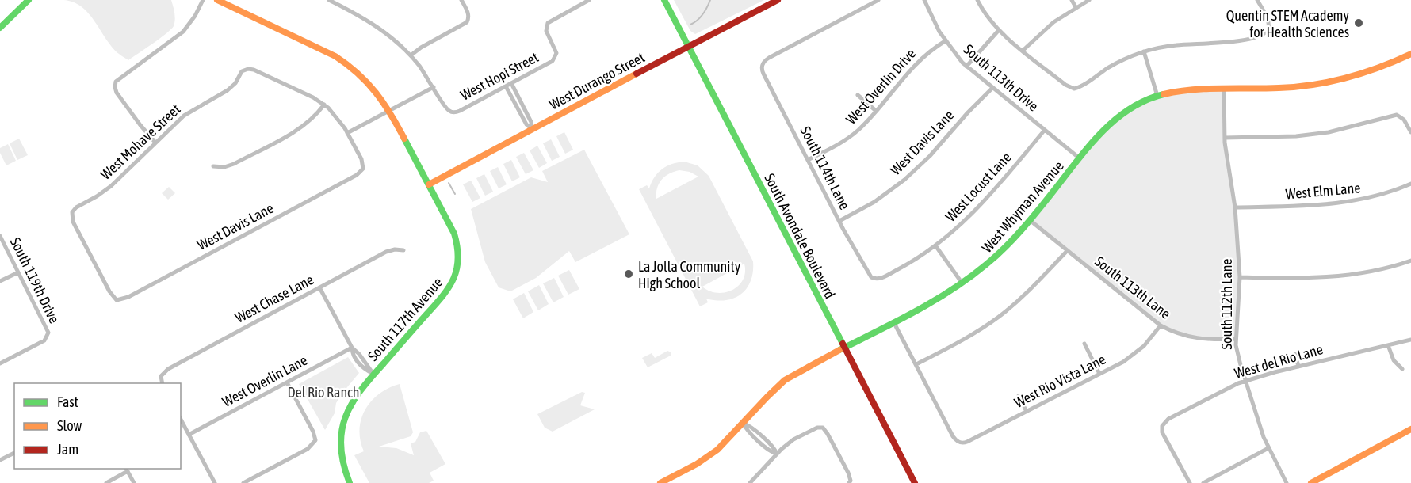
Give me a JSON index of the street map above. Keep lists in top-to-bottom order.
{
  "streets": {
    "street": [
      "West Hopi Street",
      "South 113th Drive",
      "West Durango Street",
      "West Overlin Drive",
      "West Mohave Street",
      "West Davis Lane",
      "South 114th Lane",
      "West Locust Lane",
      "West Elm Lane",
      "West Whyman Avenue",
      "South Avondale Boulevard",
      "South 119th Drive",
      "South 113th Lane",
      "West Chase Lane",
      "South 112th Lane",
      "South 117th Avenue",
      "West del Rio Lane",
      "West Overlin Lane",
      "West Rio Vista Lane"
    ]
  },
  "crossings": [
    ["South 113th Drive", "West Overlin Drive"],
    ["South 113th Drive", "West Davis Lane"],
    ["South 113th Drive", "West Locust Lane"],
    ["South 113th Drive", "West Whyman Avenue"],
    ["West Durango Street", "South Avondale Boulevard"],
    ["West Durango Street", "South 117th Avenue"],
    ["West Overlin Drive", "South 114th Lane"],
    ["West Mohave Street", "West Davis Lane"],
    ["West Davis Lane", "South 114th Lane"],
    ["South 114th Lane", "West Locust Lane"],
    ["West Elm Lane", "South 112th Lane"],
    ["West Whyman Avenue", "South Avondale Boulevard"],
    ["West Whyman Avenue", "South 113th Lane"],
    ["West Whyman Avenue", "South 112th Lane"],
    ["South 113th Lane", "South 112th Lane"],
    ["South 113th Lane", "West Rio Vista Lane"],
    ["South 112th Lane", "West del Rio Lane"]
  ],
  "parks": ["Del Rio Ranch"],
  "places": ["Quentin STEM Academy for Health Sciences", "La Jolla Community High School"],
  "legend": ["Fast", "Slow", "Jam"]
}
